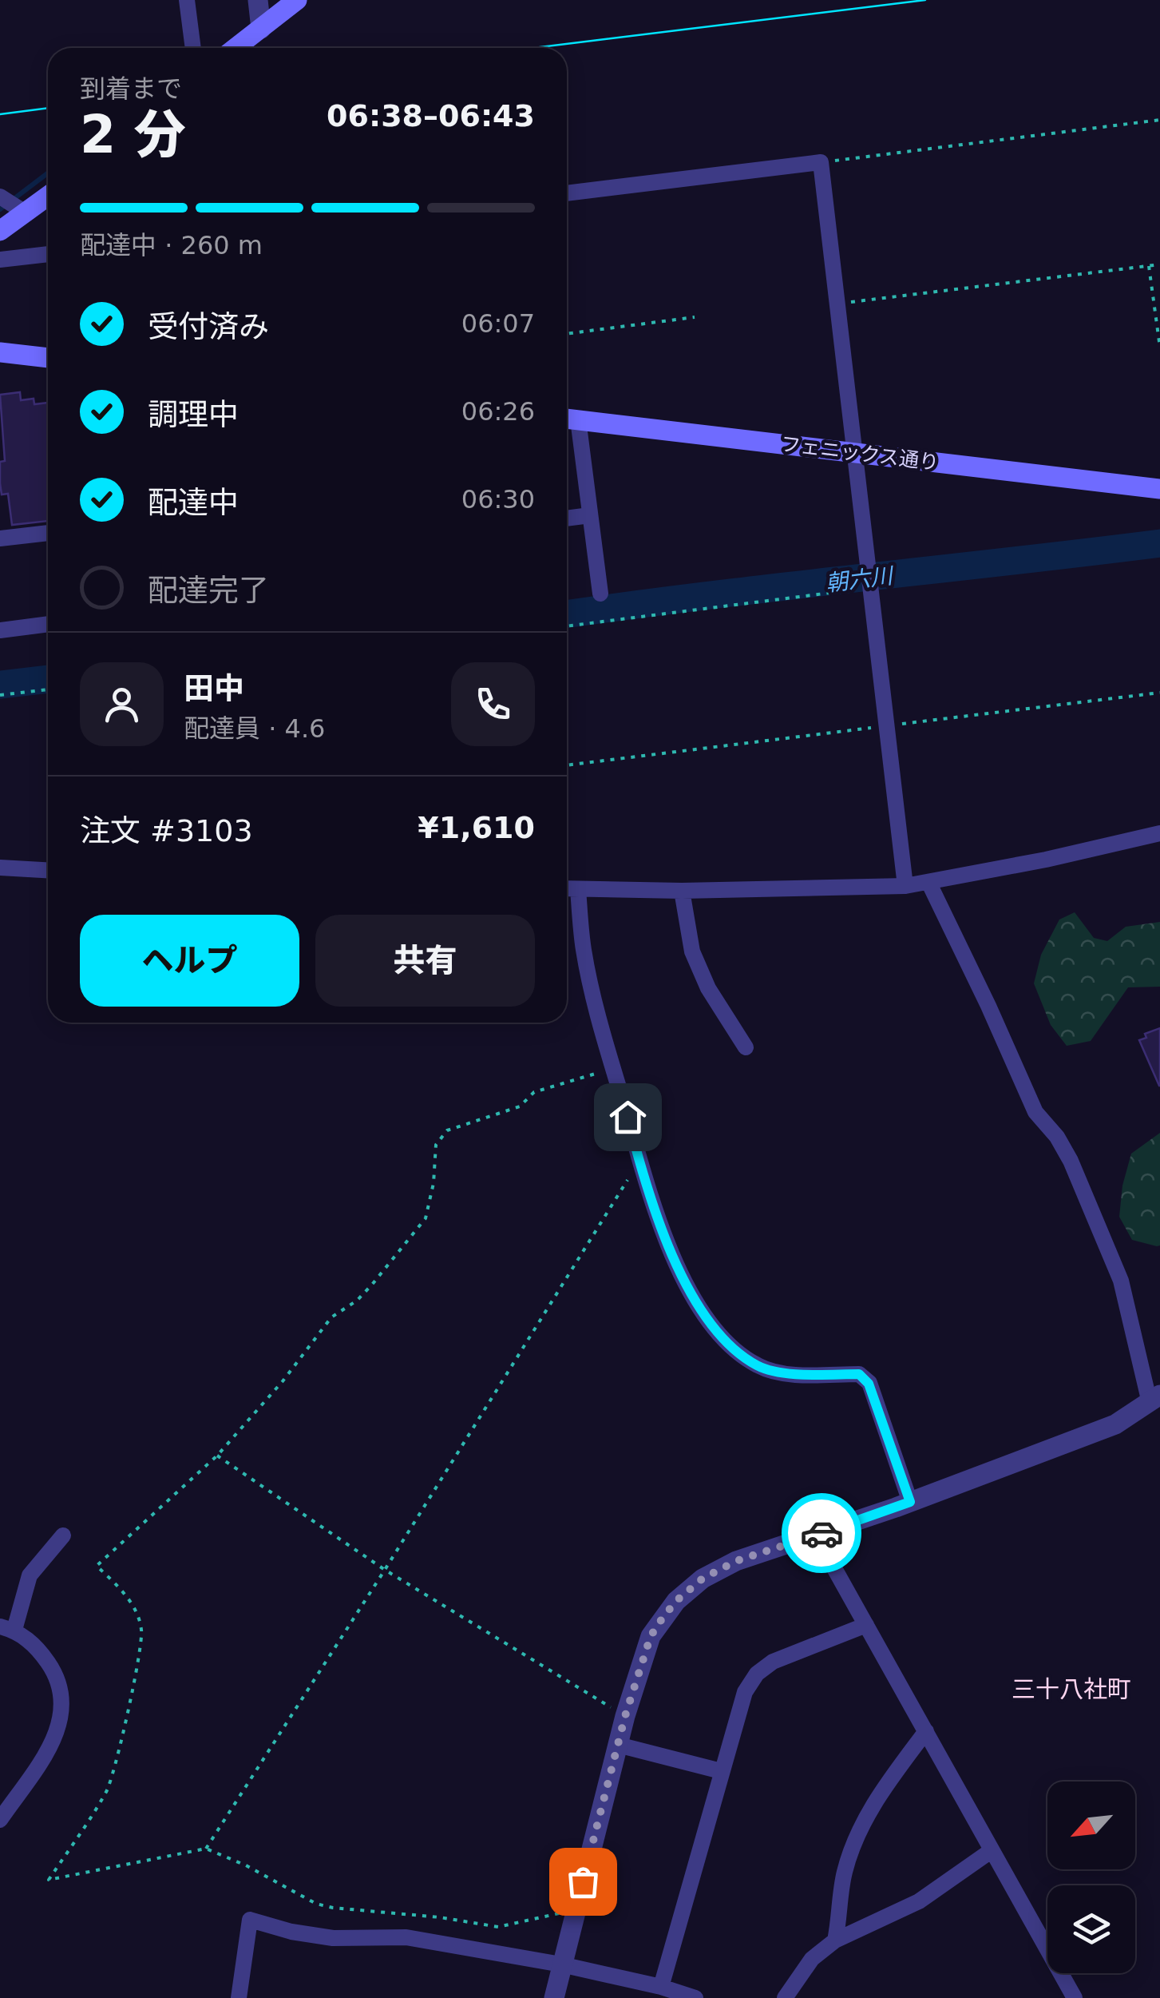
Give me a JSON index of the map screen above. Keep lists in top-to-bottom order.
{
  "streets": {
    "main road": ["フェニックス通り"]
  },
  "districts": ["三十八社町"],
  "water": ["朝六川"],
  "north": "bottom left",
  "page": {
    "heading": ["2 分", "到着まで", "06:38–06:43"],
    "panel": [
      "田中",
      "配達員 · 4.6",
      "注文 #3103",
      "¥1,610"
    ],
    "bar": "配達中 · 260 m",
    "list": [
      ["受付済み", "06:07"],
      ["調理中", "06:26"],
      ["配達中", "06:30"],
      "配達完了"
    ],
    "buttons": ["ヘルプ", "共有"]
  }
}
